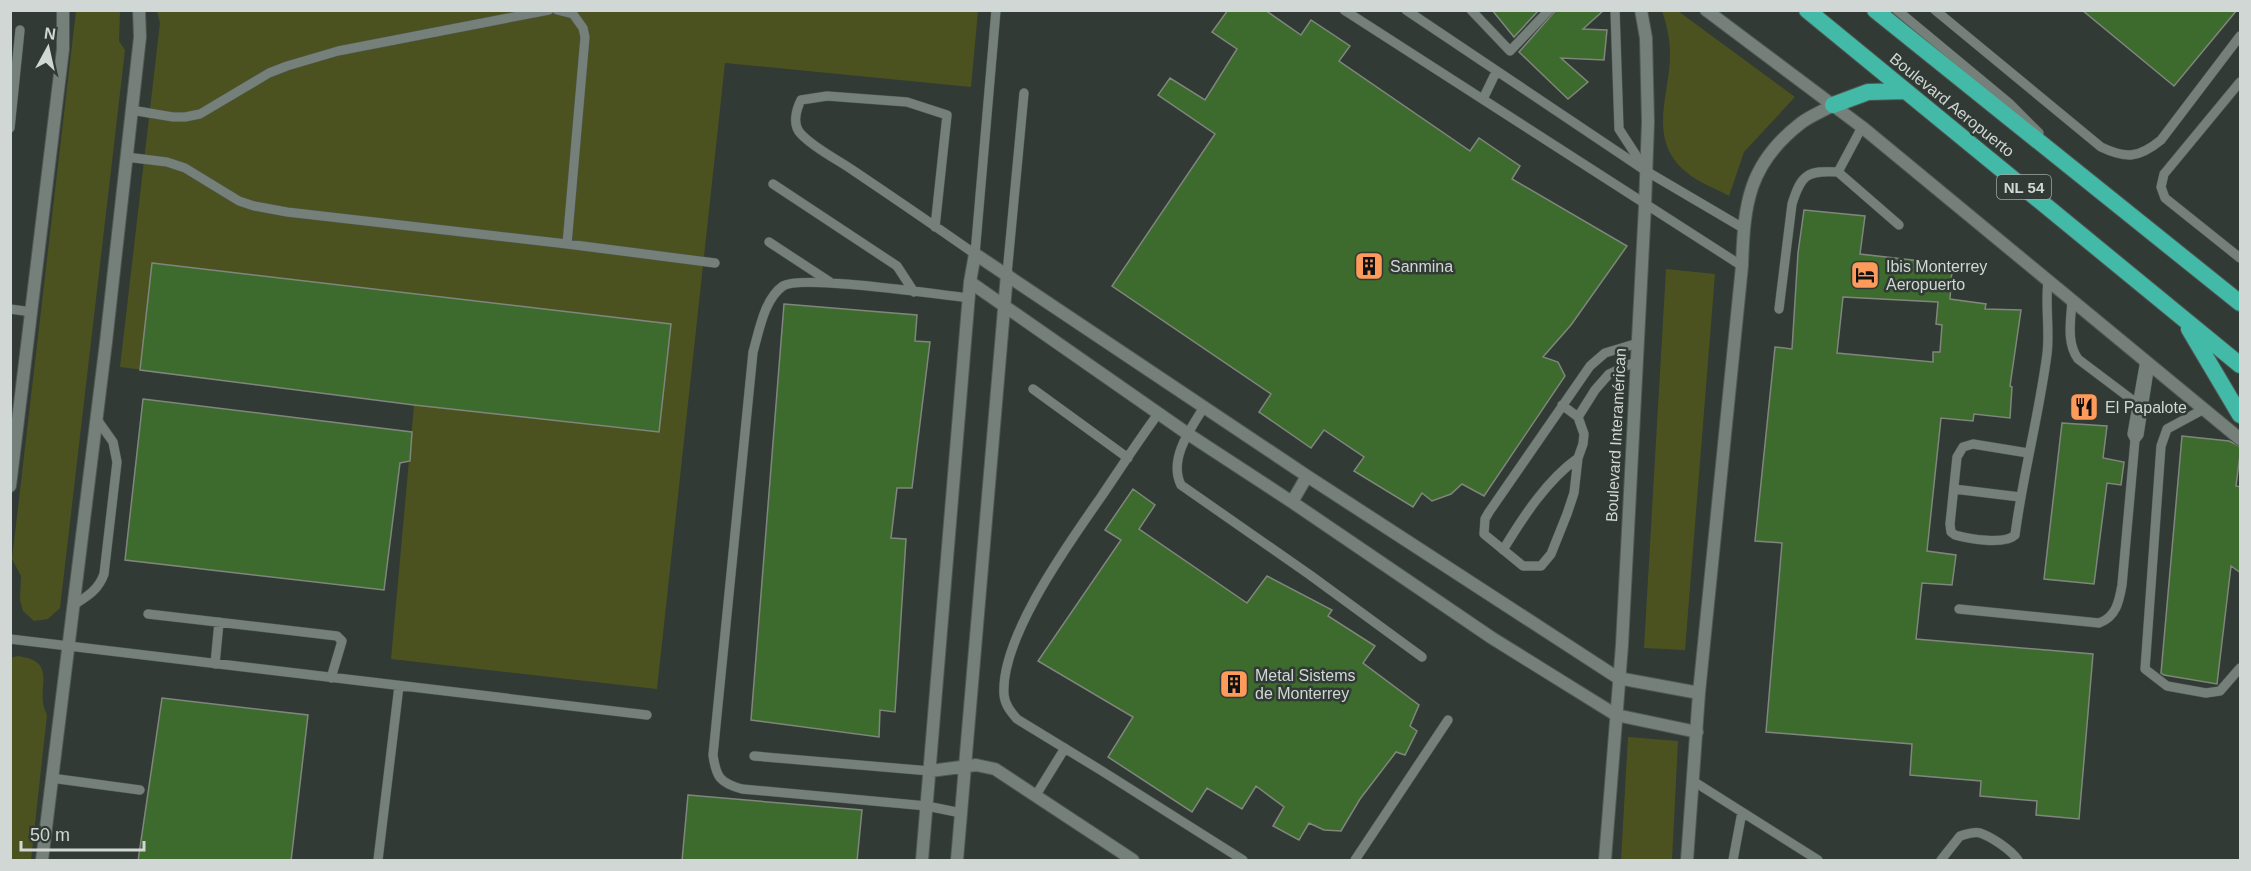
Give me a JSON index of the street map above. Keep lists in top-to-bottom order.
{
  "streets": {
    "highway": ["Boulevard Aeropuerto", "NL 54"],
    "street": ["Boulevard Interamérican"]
  },
  "places": {
    "building": ["Sanmina", "Metal Sistems de Monterrey"],
    "hotel": ["Ibis Monterrey Aeropuerto"],
    "restaurant": ["El Papalote"]
  },
  "scale_bar": "50 m",
  "north": "top"
}
